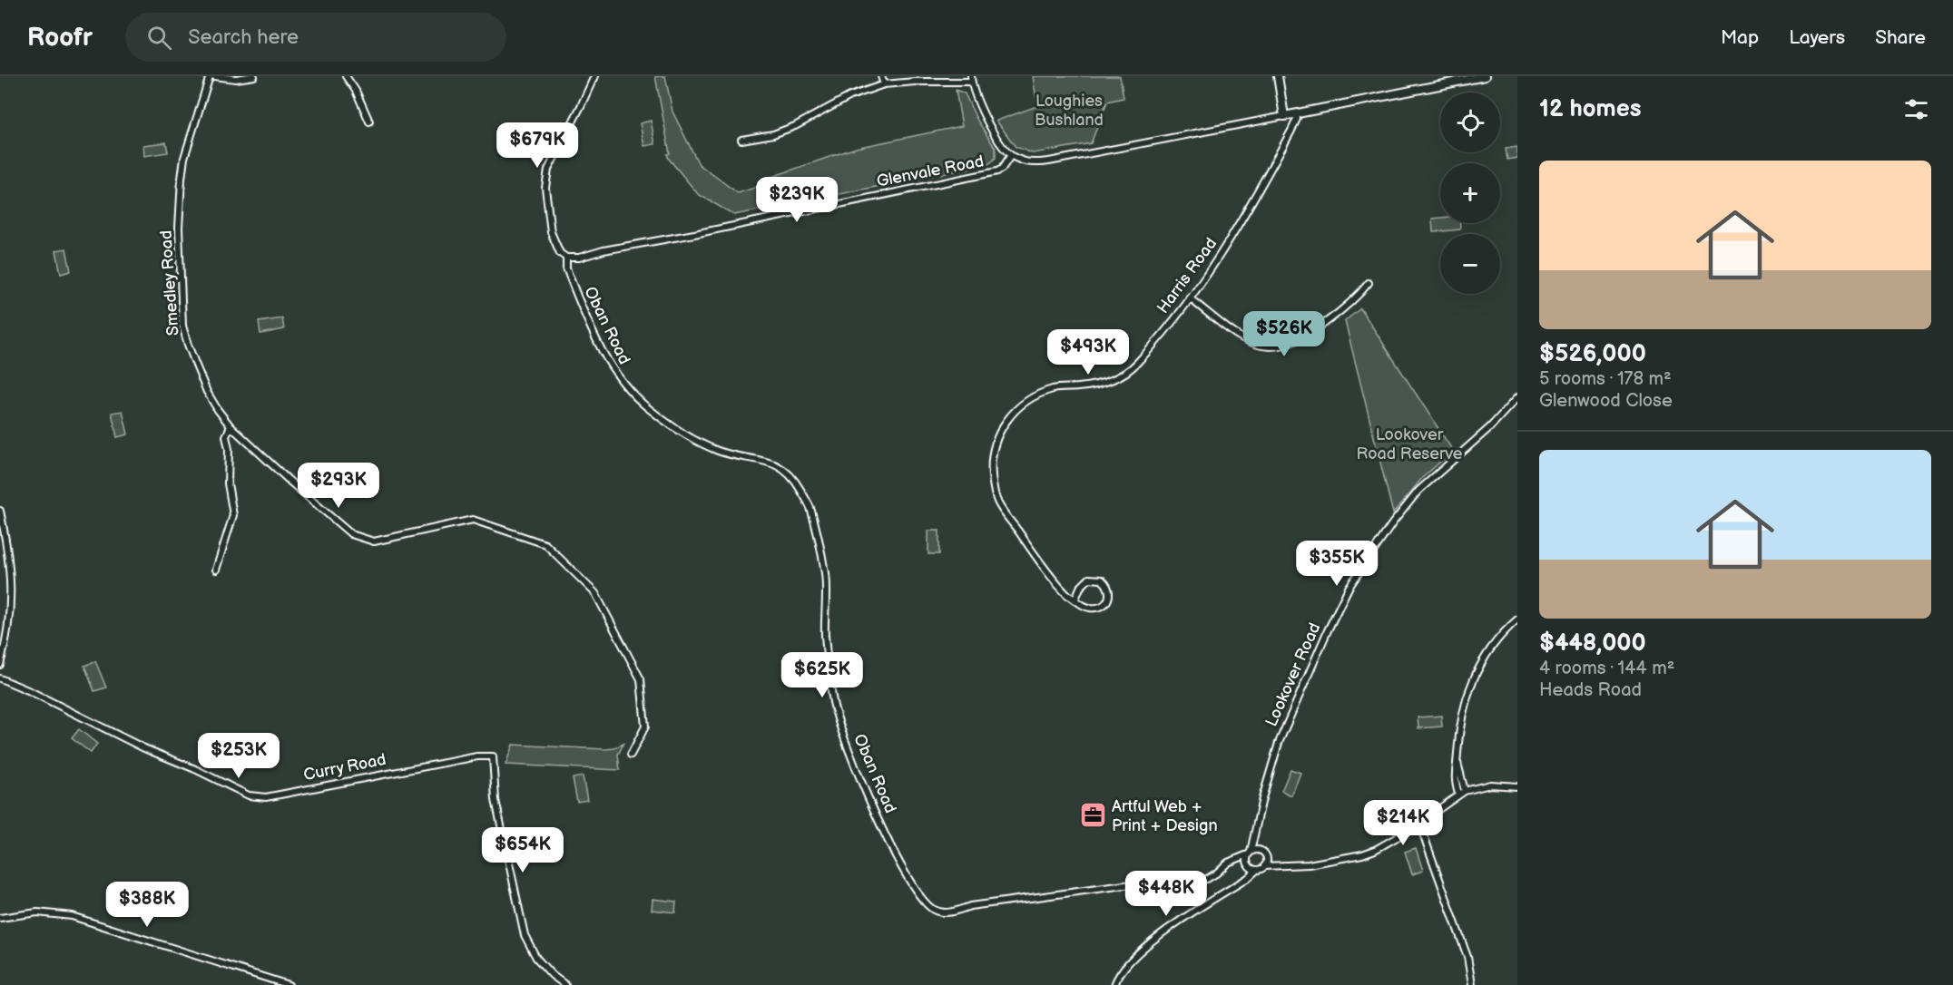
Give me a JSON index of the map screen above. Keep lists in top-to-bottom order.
{
  "streets": {
    "street": [
      "Glenvale Road",
      "Harris Road",
      "Smedley Road",
      "Oban Road",
      "Lookover Road",
      "Curry Road"
    ]
  },
  "crossings": [
    ["Glenvale Road", "Oban Road"],
    ["Oban Road", "Lookover Road"]
  ],
  "parks": ["Loughies Bushland", "Lookover Road Reserve"],
  "places": {
    "office": ["Artful Web + Print + Design"]
  },
  "page": {
    "header": "Roofr",
    "search": "Search here",
    "nav": ["Map", "Layers", "Share"],
    "heading": "12 homes",
    "map_buttons": ["+", "−"],
    "price": [
      "$679K",
      "$239K",
      "$526K",
      "$493K",
      "$293K",
      "$355K",
      "$625K",
      "$253K",
      "$214K",
      "$654K",
      "$448K",
      "$388K"
    ],
    "list": [
      {
        "name": "$526,000",
        "note": "5 rooms · 178 m² · Glenwood Close"
      },
      {
        "name": "$448,000",
        "note": "4 rooms · 144 m² · Heads Road"
      }
    ]
  }
}
